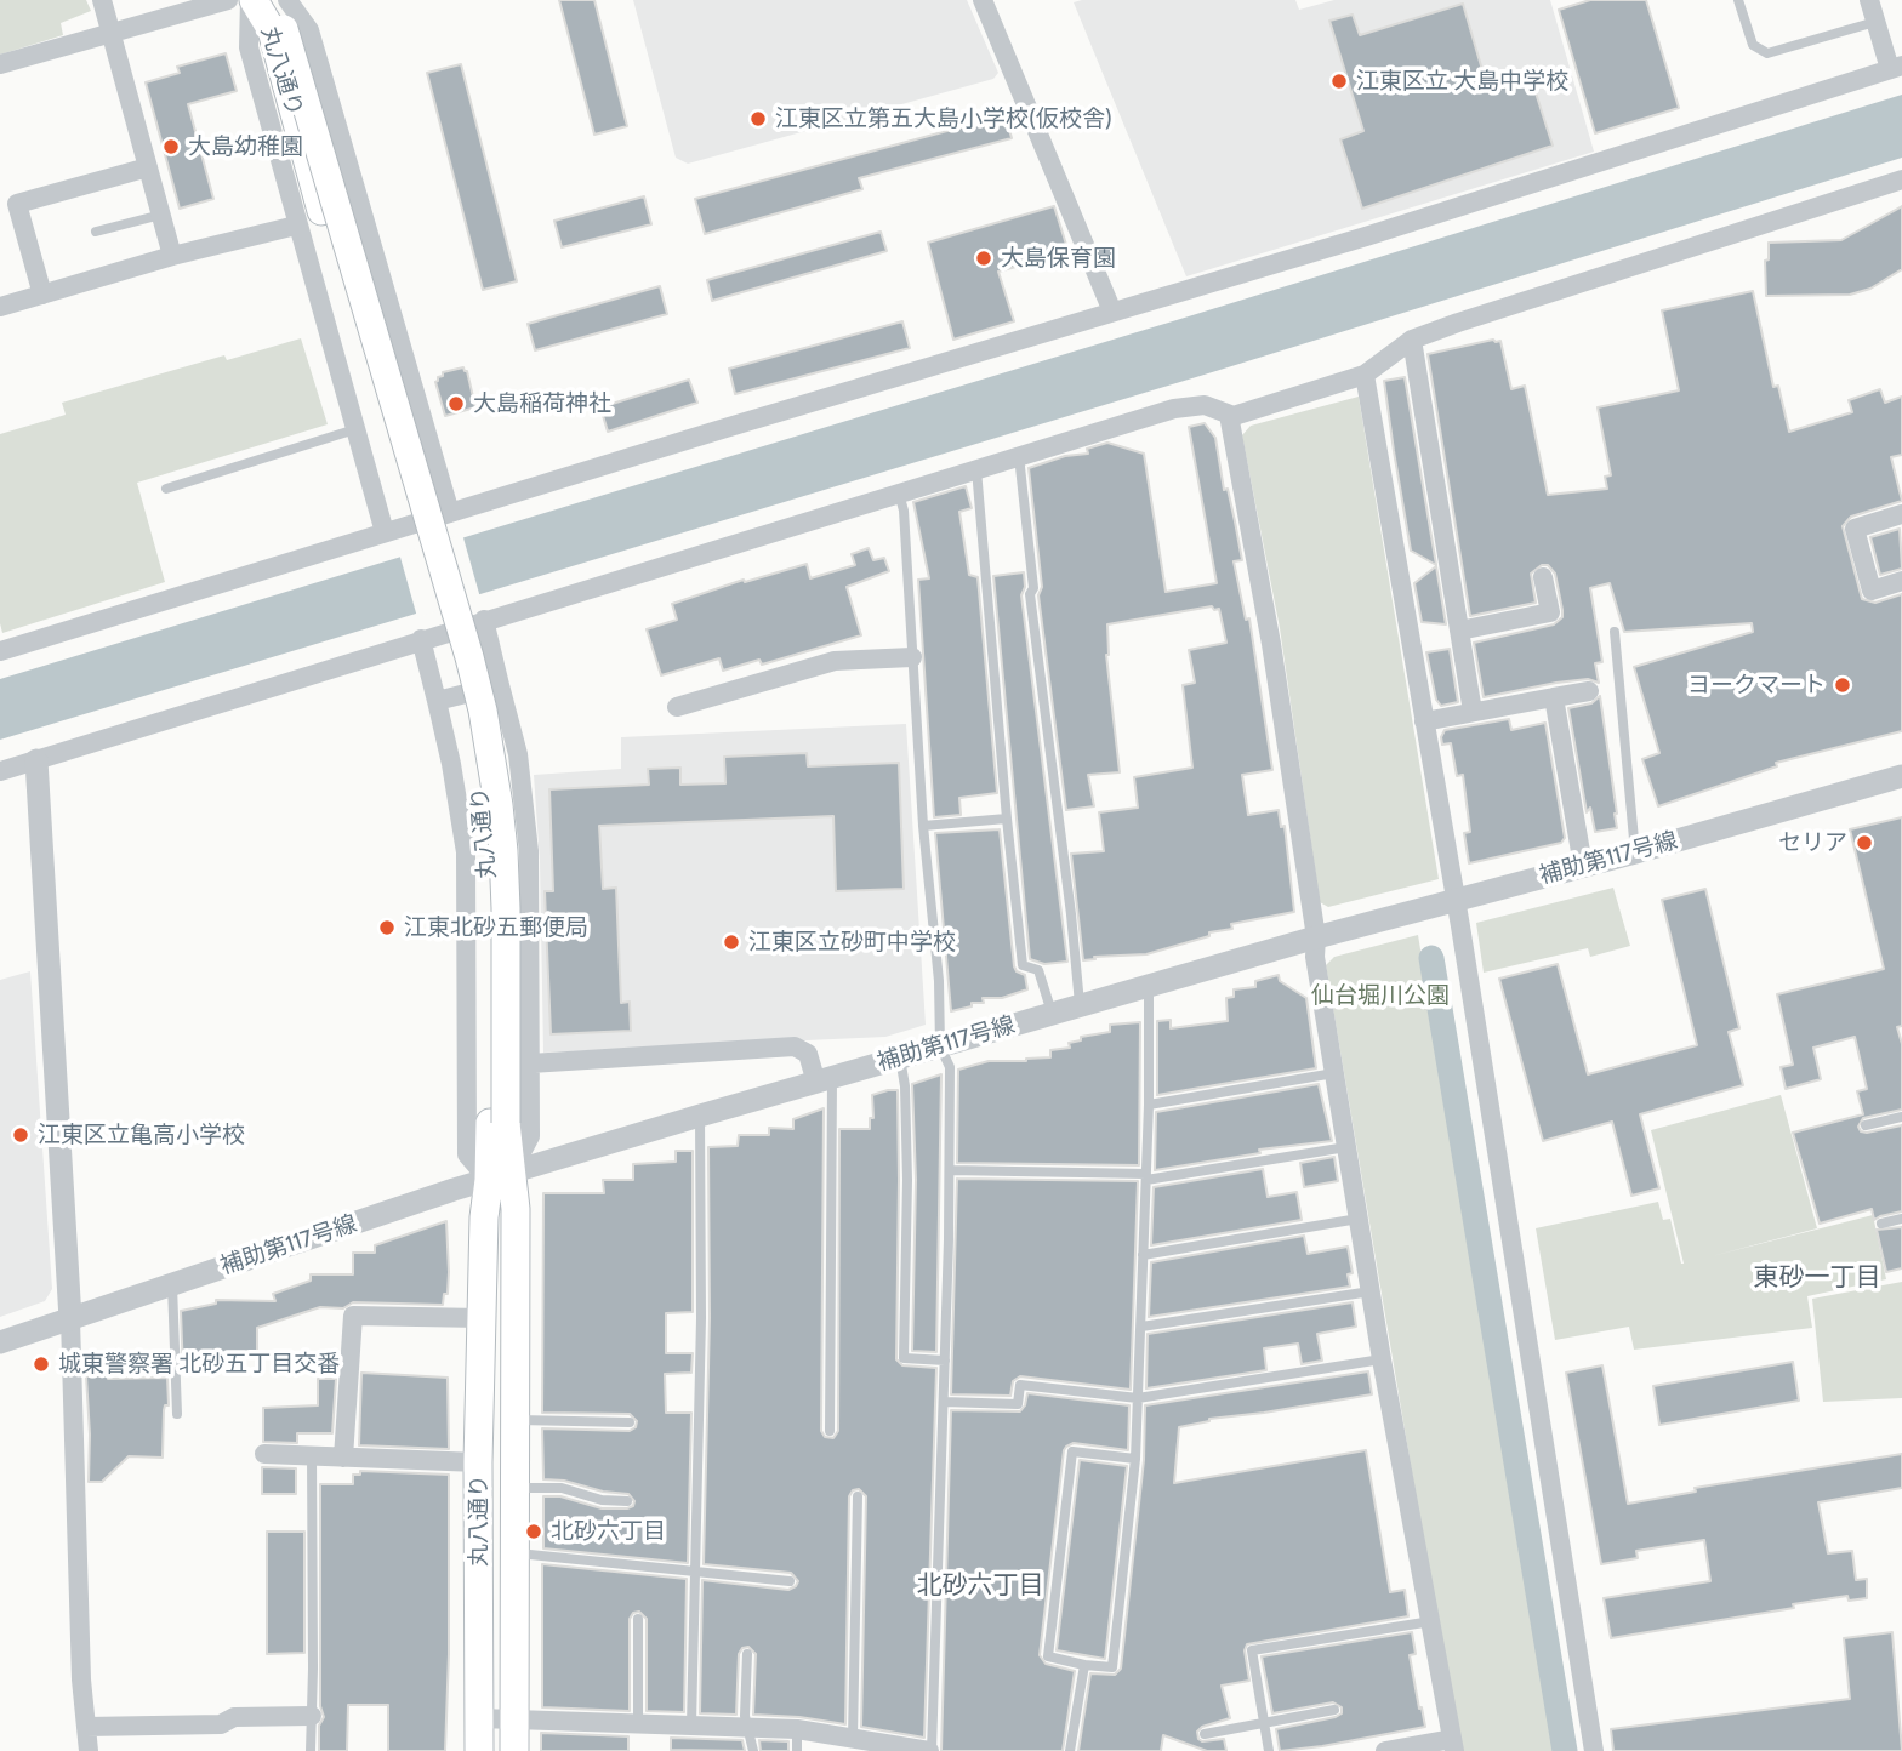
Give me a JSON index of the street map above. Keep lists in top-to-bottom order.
{
  "streets": {
    "main road": ["丸八通り"],
    "street": ["補助第117号線"]
  },
  "crossings": [
    ["丸八通り", "補助第117号線"]
  ],
  "districts": ["東砂一丁目", "北砂六丁目"],
  "parks": ["仙台堀川公園"],
  "places": [
    "江東区立 大島中学校",
    "江東区立第五大島小学校(仮校舎)",
    "大島幼稚園",
    "大島保育園",
    "大島稲荷神社",
    "ヨークマート",
    "セリア",
    "江東北砂五郵便局",
    "江東区立砂町中学校",
    "江東区立亀高小学校",
    "城東警察署 北砂五丁目交番",
    "北砂六丁目"
  ]
}
